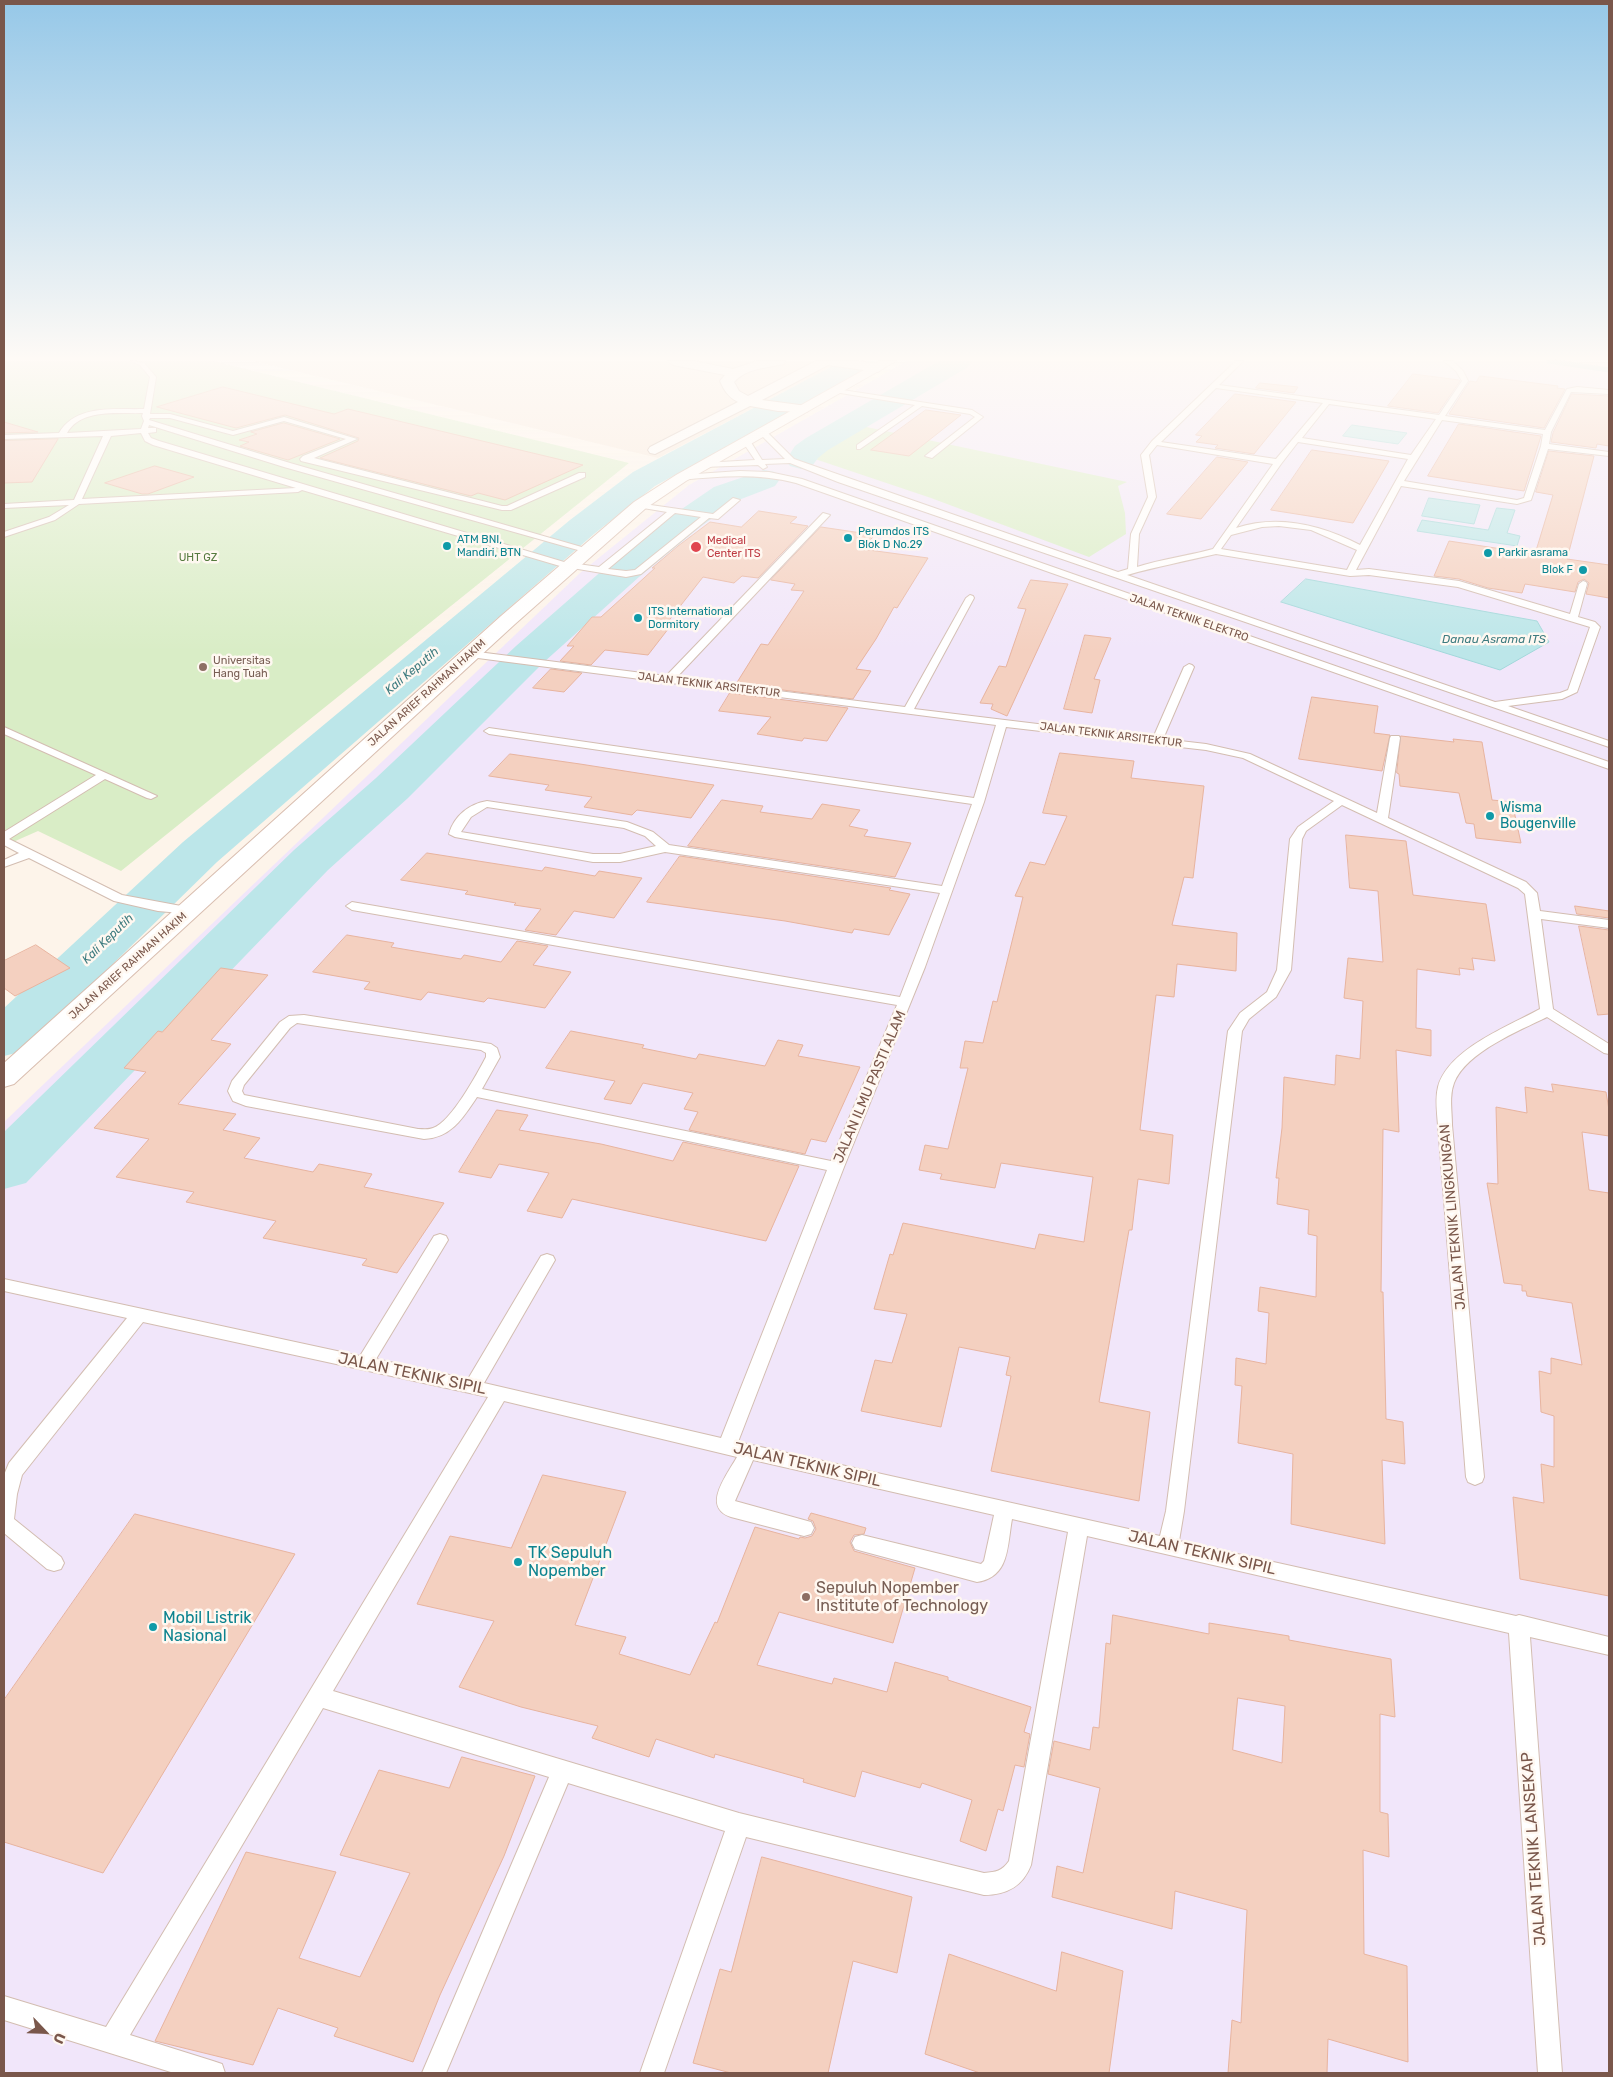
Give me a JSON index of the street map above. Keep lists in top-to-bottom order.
{
  "streets": {
    "main road": ["JALAN ARIEF RAHMAN HAKIM"],
    "lane": [
      "JALAN TEKNIK ELEKTRO",
      "JALAN TEKNIK ARSITEKTUR",
      "JALAN ILMU PASTI ALAM",
      "JALAN TEKNIK LINGKUNGAN",
      "JALAN TEKNIK SIPIL",
      "JALAN TEKNIK LANSEKAP"
    ]
  },
  "crossings": [
    ["JALAN TEKNIK ELEKTRO", "JALAN ARIEF RAHMAN HAKIM"],
    ["JALAN TEKNIK ARSITEKTUR", "JALAN ARIEF RAHMAN HAKIM"],
    ["JALAN TEKNIK ARSITEKTUR", "JALAN ILMU PASTI ALAM"],
    ["JALAN TEKNIK ARSITEKTUR", "JALAN TEKNIK LINGKUNGAN"],
    ["JALAN ILMU PASTI ALAM", "JALAN TEKNIK SIPIL"],
    ["JALAN TEKNIK SIPIL", "JALAN TEKNIK LANSEKAP"]
  ],
  "water": ["Danau Asrama ITS", "Kali Keputih"],
  "parks": ["UHT GZ"],
  "places": [
    "Perumdos ITS Blok D No.29",
    "ATM BNI, Mandiri, BTN",
    "Medical Center ITS",
    "Parkir asrama",
    "Blok F",
    "ITS International Dormitory",
    "Universitas Hang Tuah",
    "Wisma Bougenville",
    "TK Sepuluh Nopember",
    "Sepuluh Nopember Institute of Technology",
    "Mobil Listrik Nasional"
  ],
  "north": "bottom right"
}
